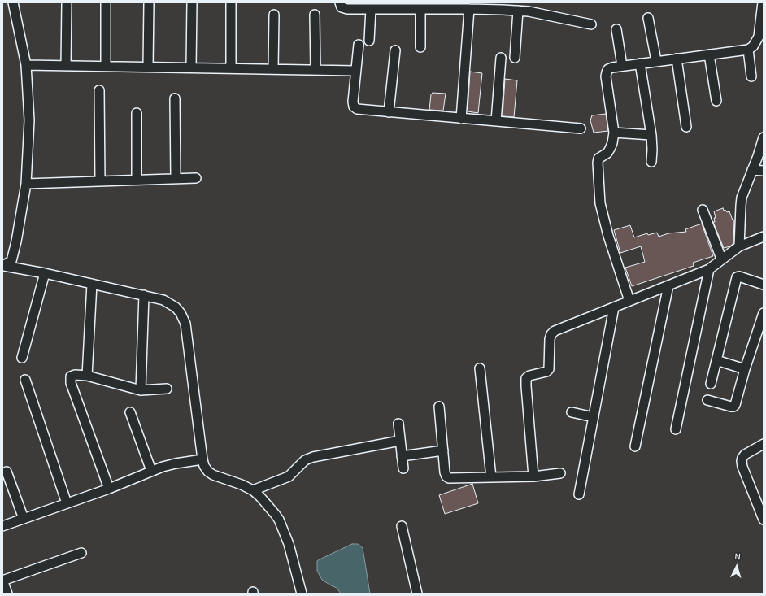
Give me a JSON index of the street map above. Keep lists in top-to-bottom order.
{
  "north": "top"
}
